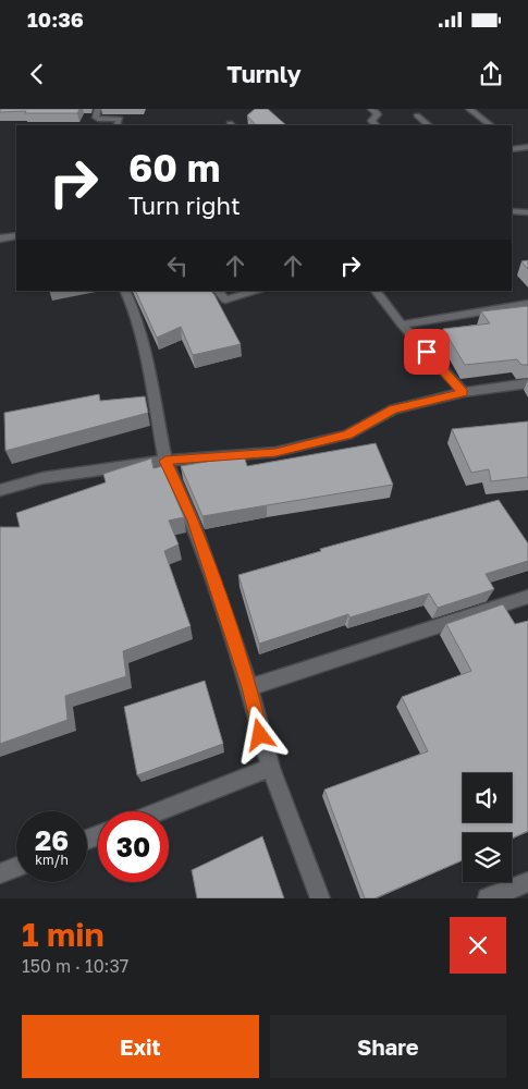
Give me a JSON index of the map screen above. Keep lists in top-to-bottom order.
{
  "page": {
    "status": "10:36",
    "header": "Turnly",
    "turn": ["60 m", "Turn right"],
    "speed": "26 km/h",
    "limit": "30",
    "heading": ["1 min", "150 m · 10:37"],
    "buttons": ["Exit", "Share"]
  }
}
